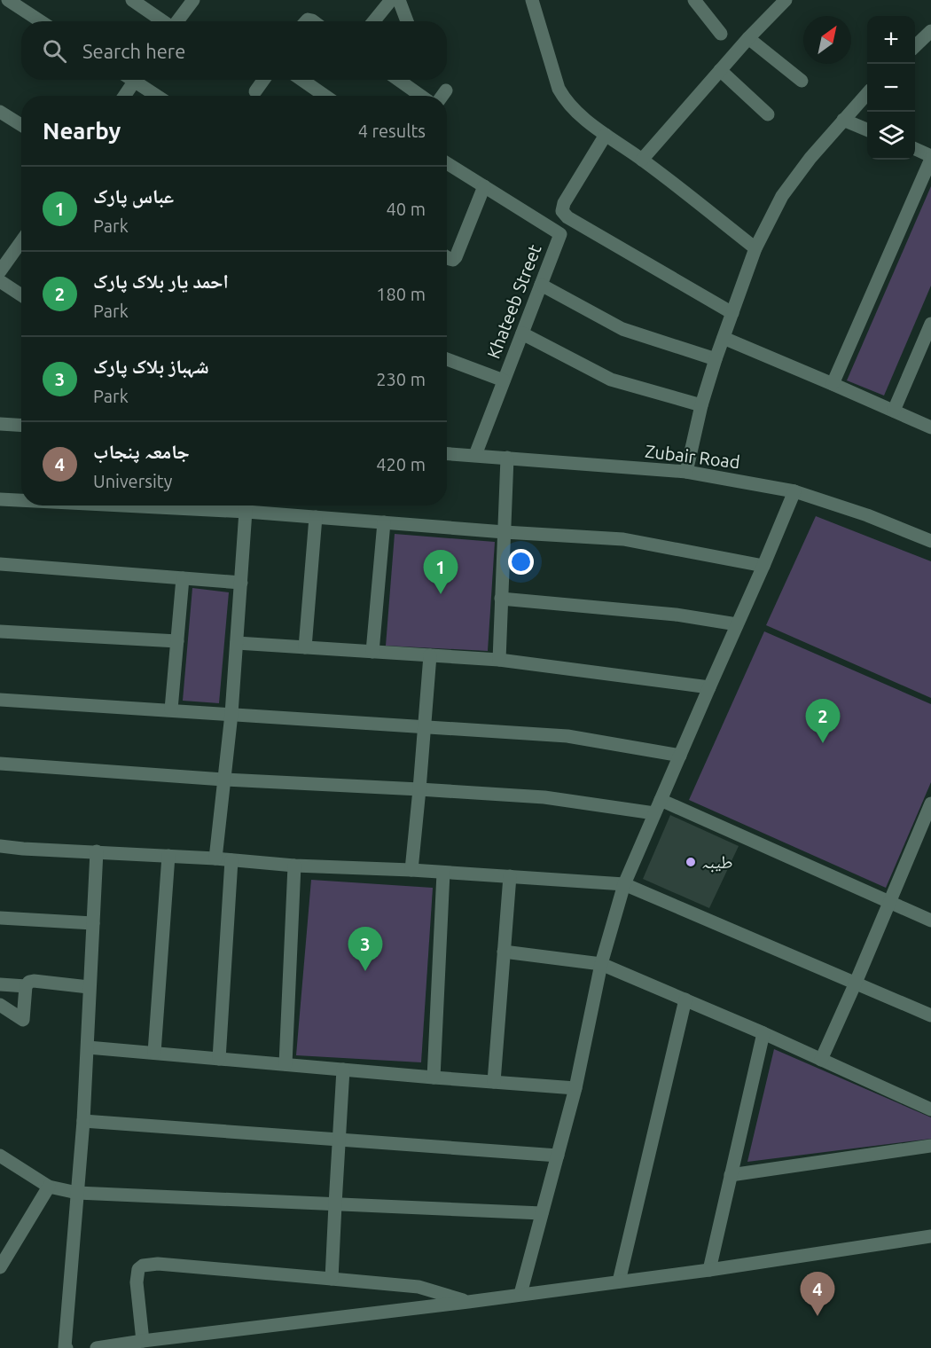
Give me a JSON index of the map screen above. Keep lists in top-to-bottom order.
{
  "streets": {
    "street": ["Khateeb Street", "Zubair Road"]
  },
  "crossings": [
    ["Khateeb Street", "Zubair Road"]
  ],
  "places": ["طیبہ"],
  "north": "top right",
  "page": {
    "map_buttons": ["+", "−"],
    "search": "Search here",
    "heading": ["Nearby", "4 results"],
    "list": [
      {
        "mark": "1",
        "name": "عباس پارک",
        "note": "Park",
        "value": "40 m"
      },
      {
        "mark": "2",
        "name": "احمد یار بلاک پارک",
        "note": "Park",
        "value": "180 m"
      },
      {
        "mark": "3",
        "name": "شہباز بلاک پارک",
        "note": "Park",
        "value": "230 m"
      },
      {
        "mark": "4",
        "name": "جامعہ پنجاب",
        "note": "University",
        "value": "420 m"
      }
    ],
    "pins": [
      "1",
      "2",
      "3",
      "4"
    ]
  }
}
